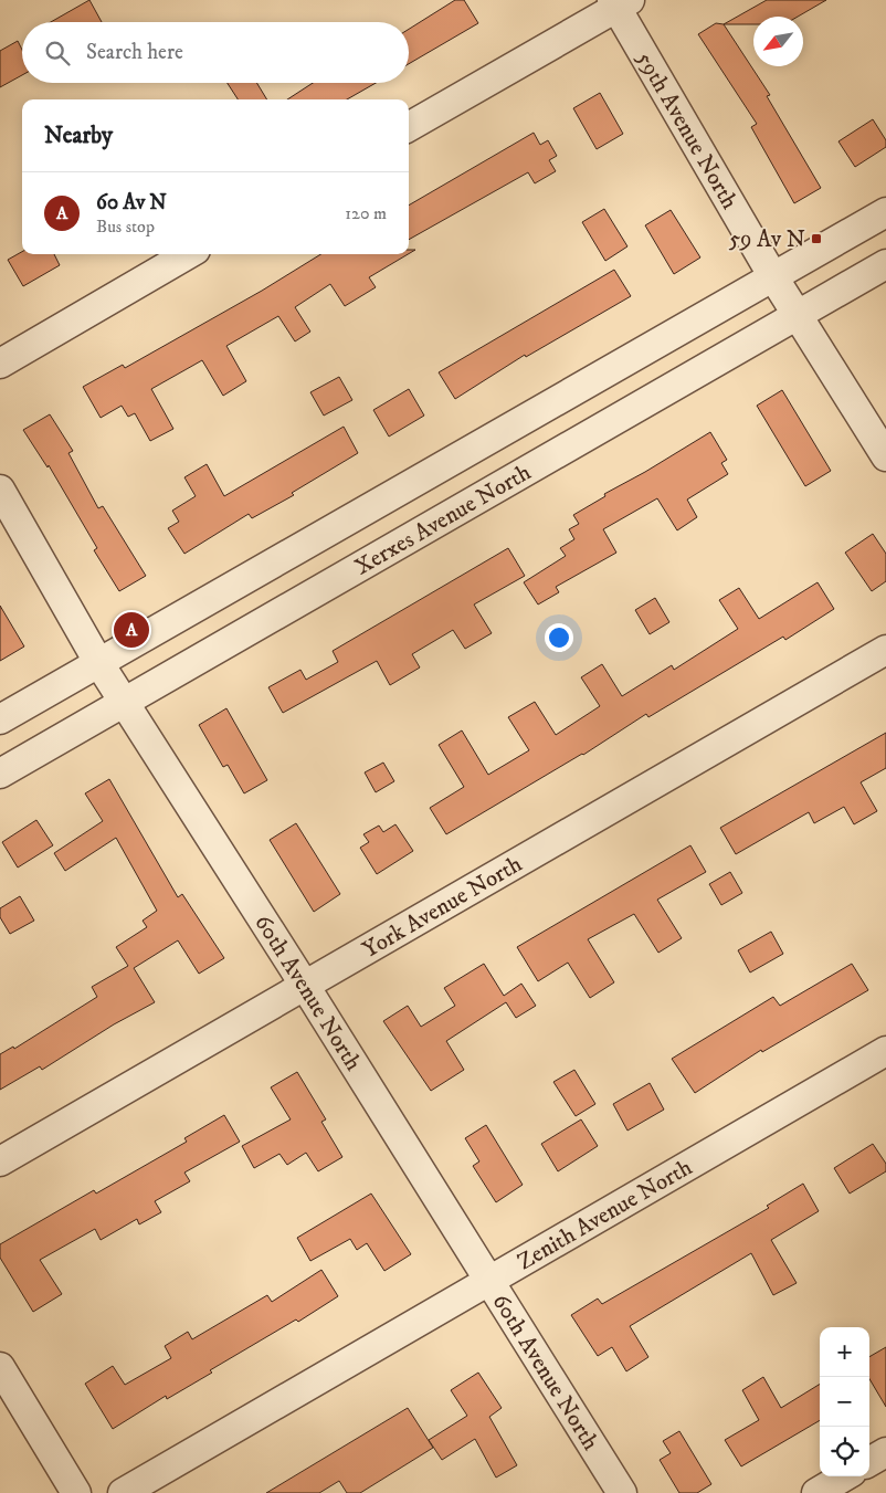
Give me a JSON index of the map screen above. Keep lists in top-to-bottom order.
{
  "streets": {
    "street": [
      "59th Avenue North",
      "Xerxes Avenue North",
      "York Avenue North",
      "60th Avenue North",
      "Zenith Avenue North"
    ]
  },
  "crossings": [
    ["59th Avenue North", "Xerxes Avenue North"],
    ["Xerxes Avenue North", "60th Avenue North"],
    ["York Avenue North", "60th Avenue North"],
    ["60th Avenue North", "Zenith Avenue North"]
  ],
  "places": {
    "transit": ["59 Av N"]
  },
  "north": "bottom left",
  "page": {
    "search": "Search here",
    "heading": "Nearby",
    "list": [
      {
        "mark": "A",
        "name": "60 Av N",
        "note": "Bus stop",
        "value": "120 m"
      }
    ],
    "pins": "A",
    "map_buttons": ["+", "−"]
  }
}
